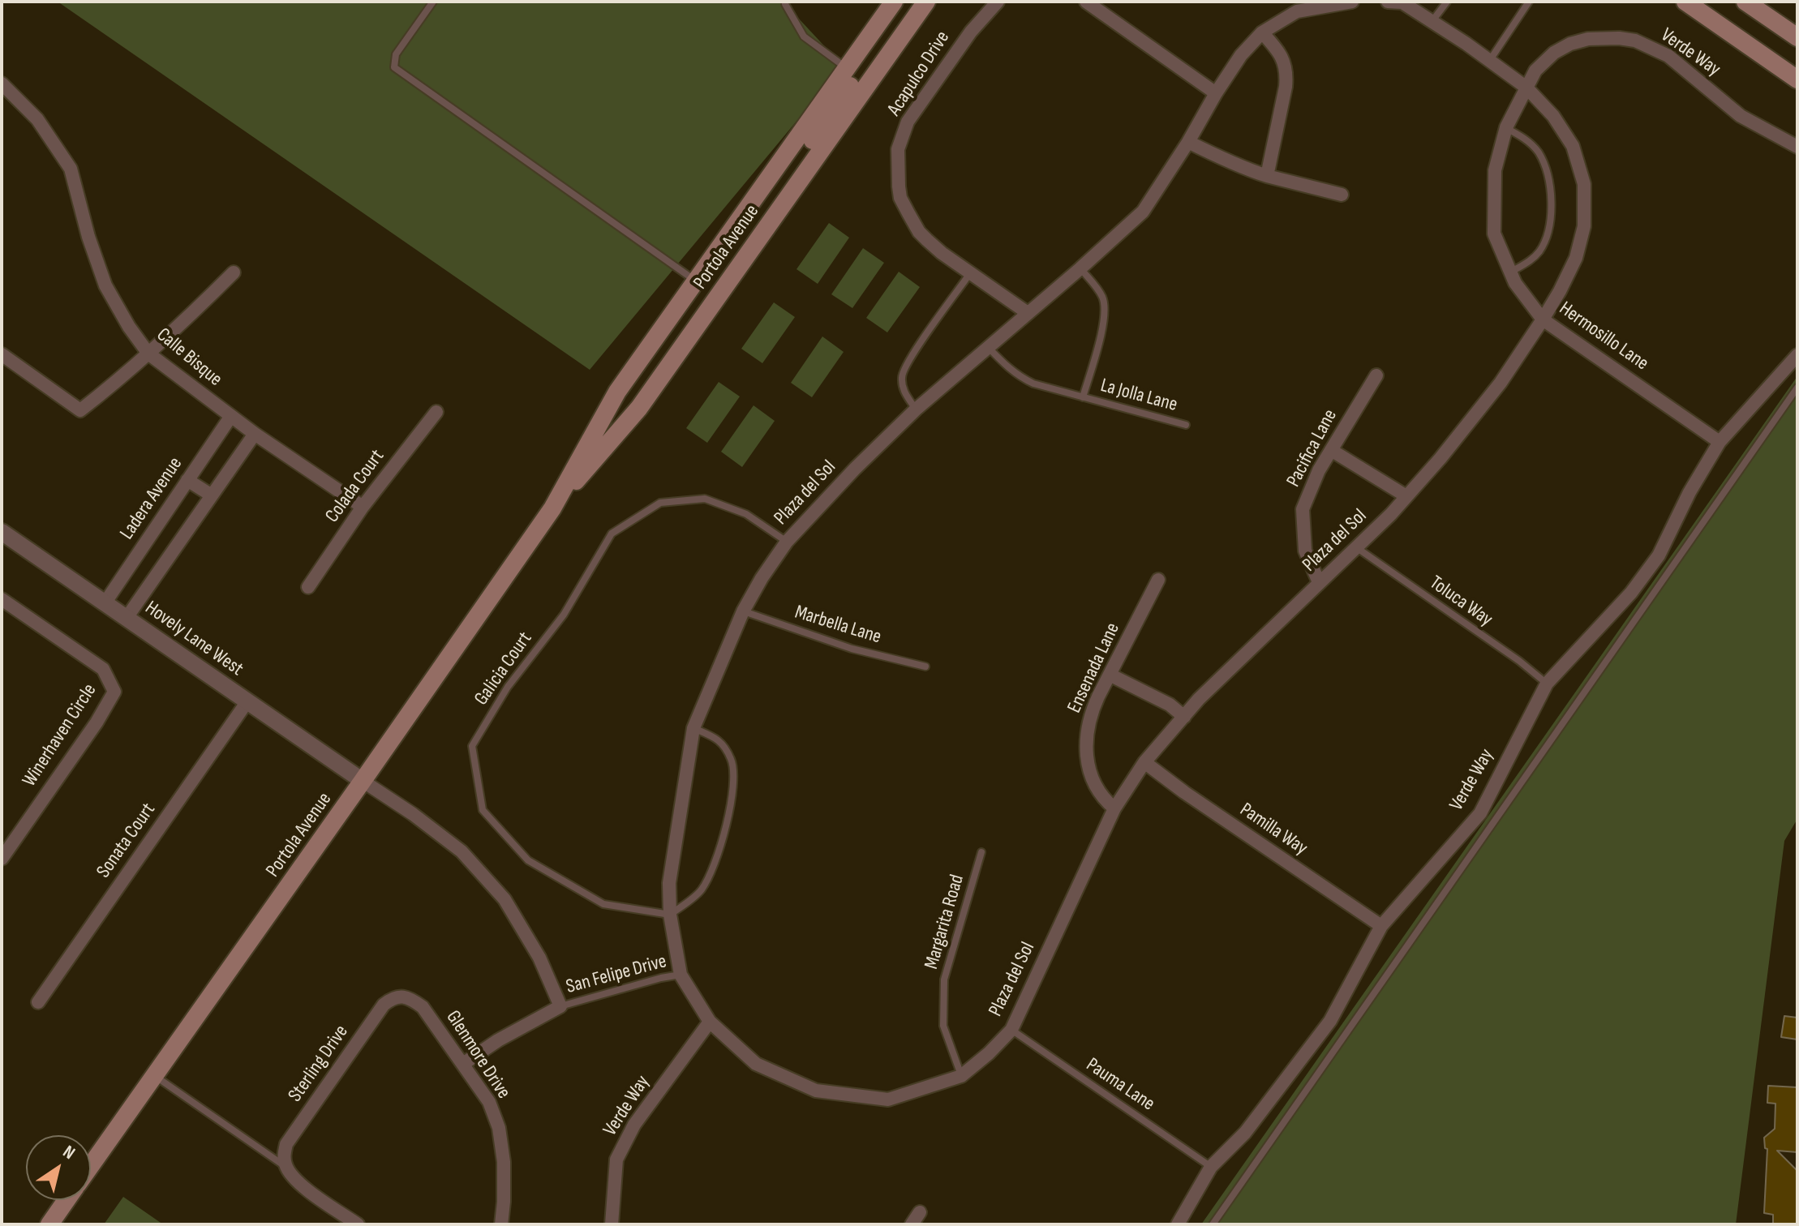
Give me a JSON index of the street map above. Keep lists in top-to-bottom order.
{
  "streets": {
    "main road": ["Portola Avenue"],
    "street": [
      "Verde Way",
      "Acapulco Drive",
      "Hermosillo Lane",
      "Calle Bisque",
      "Pacifica Lane",
      "Colada Court",
      "Plaza del Sol",
      "Ladera Avenue",
      "Hovely Lane West",
      "Ensenada Lane",
      "Winerhaven Circle",
      "Pamilla Way",
      "Sonata Court",
      "Glenmore Drive",
      "Sterling Drive"
    ],
    "lane": [
      "La Jolla Lane",
      "Toluca Way",
      "Marbella Lane",
      "Galicia Court",
      "Margarita Road",
      "San Felipe Drive",
      "Pauma Lane"
    ]
  },
  "crossings": [
    ["Verde Way", "Hermosillo Lane"],
    ["Verde Way", "Plaza del Sol"],
    ["Verde Way", "Toluca Way"],
    ["Verde Way", "Pamilla Way"],
    ["Verde Way", "Pauma Lane"],
    ["Acapulco Drive", "Plaza del Sol"],
    ["Portola Avenue", "Hovely Lane West"],
    ["Hermosillo Lane", "Plaza del Sol"],
    ["Calle Bisque", "Colada Court"],
    ["Calle Bisque", "Ladera Avenue"],
    ["La Jolla Lane", "Plaza del Sol"],
    ["Pacifica Lane", "Plaza del Sol"],
    ["Plaza del Sol", "Toluca Way"],
    ["Plaza del Sol", "Marbella Lane"],
    ["Plaza del Sol", "Ensenada Lane"],
    ["Plaza del Sol", "Galicia Court"],
    ["Plaza del Sol", "Pamilla Way"],
    ["Plaza del Sol", "Margarita Road"],
    ["Plaza del Sol", "San Felipe Drive"],
    ["Plaza del Sol", "Pauma Lane"],
    ["Ladera Avenue", "Hovely Lane West"],
    ["Hovely Lane West", "Sonata Court"],
    ["Glenmore Drive", "Sterling Drive"]
  ],
  "north": "top right"
}
